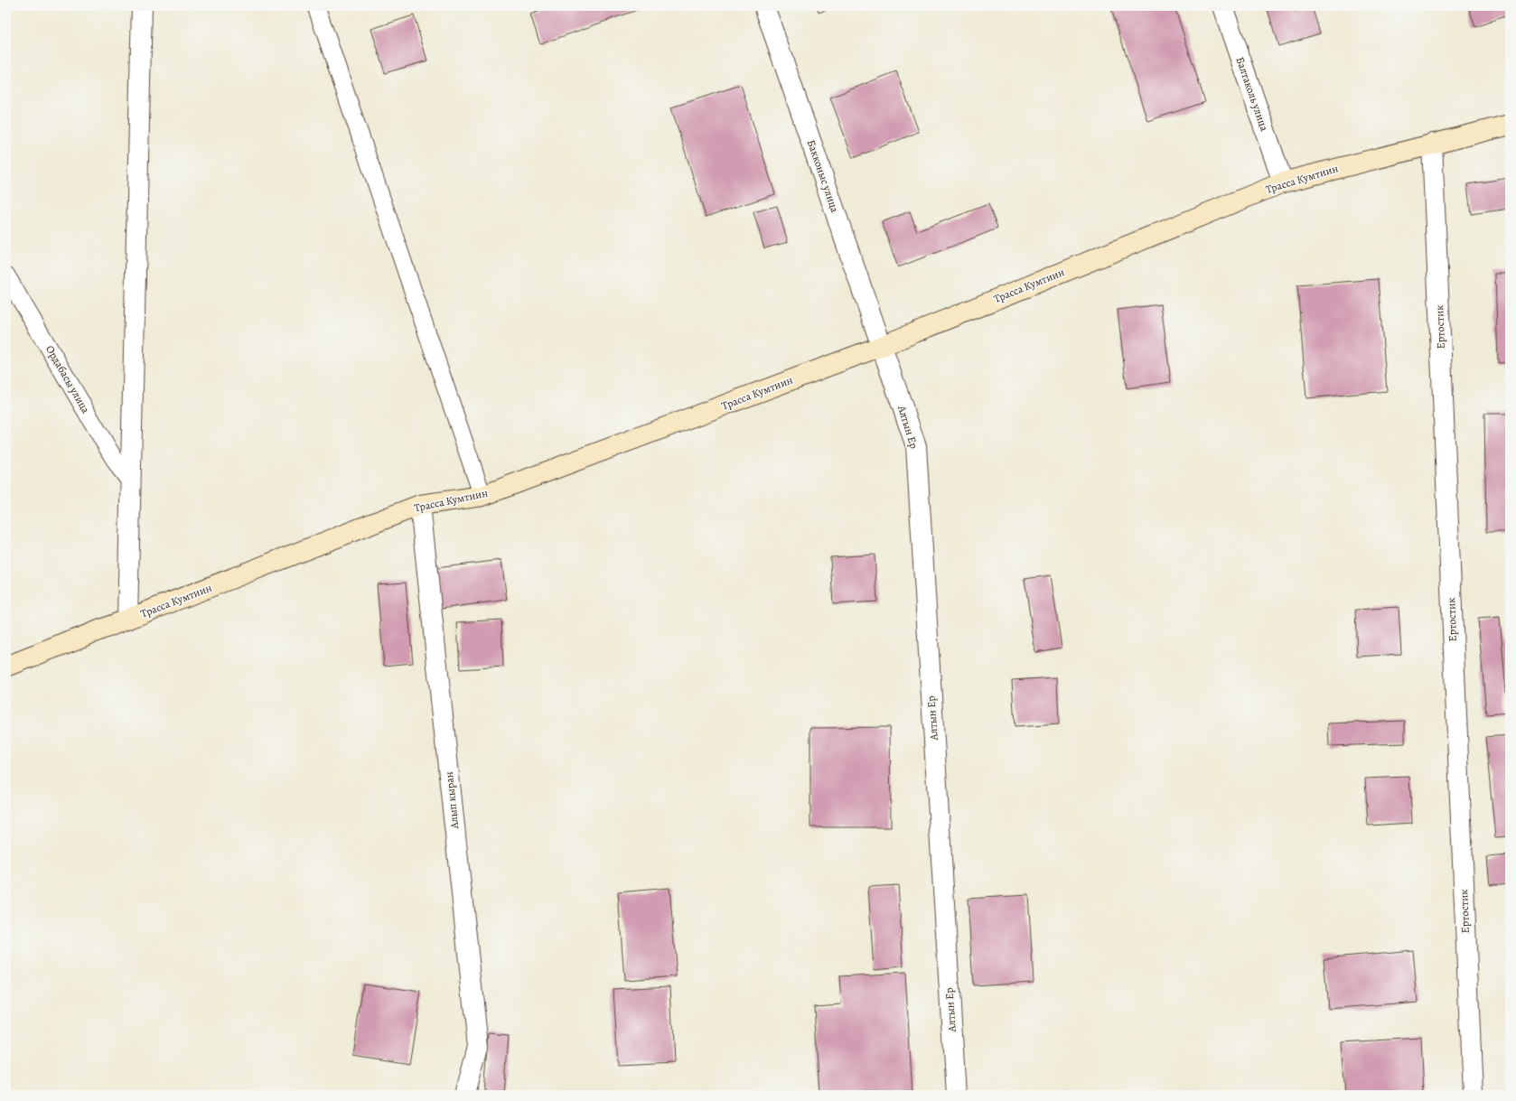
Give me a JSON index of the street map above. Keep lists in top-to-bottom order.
{
  "streets": {
    "street": [
      "Балтаколь улица",
      "Бакконыс улица",
      "Трасса Кумтиин",
      "Ертостик",
      "Алтын Ер",
      "Алып кыран"
    ],
    "lane": ["Ордабасы улица"]
  },
  "crossings": [
    ["Балтаколь улица", "Трасса Кумтиин"],
    ["Бакконыс улица", "Трасса Кумтиин"],
    ["Бакконыс улица", "Алтын Ер"],
    ["Трасса Кумтиин", "Ертостик"],
    ["Трасса Кумтиин", "Алтын Ер"],
    ["Трасса Кумтиин", "Алып кыран"]
  ]
}
